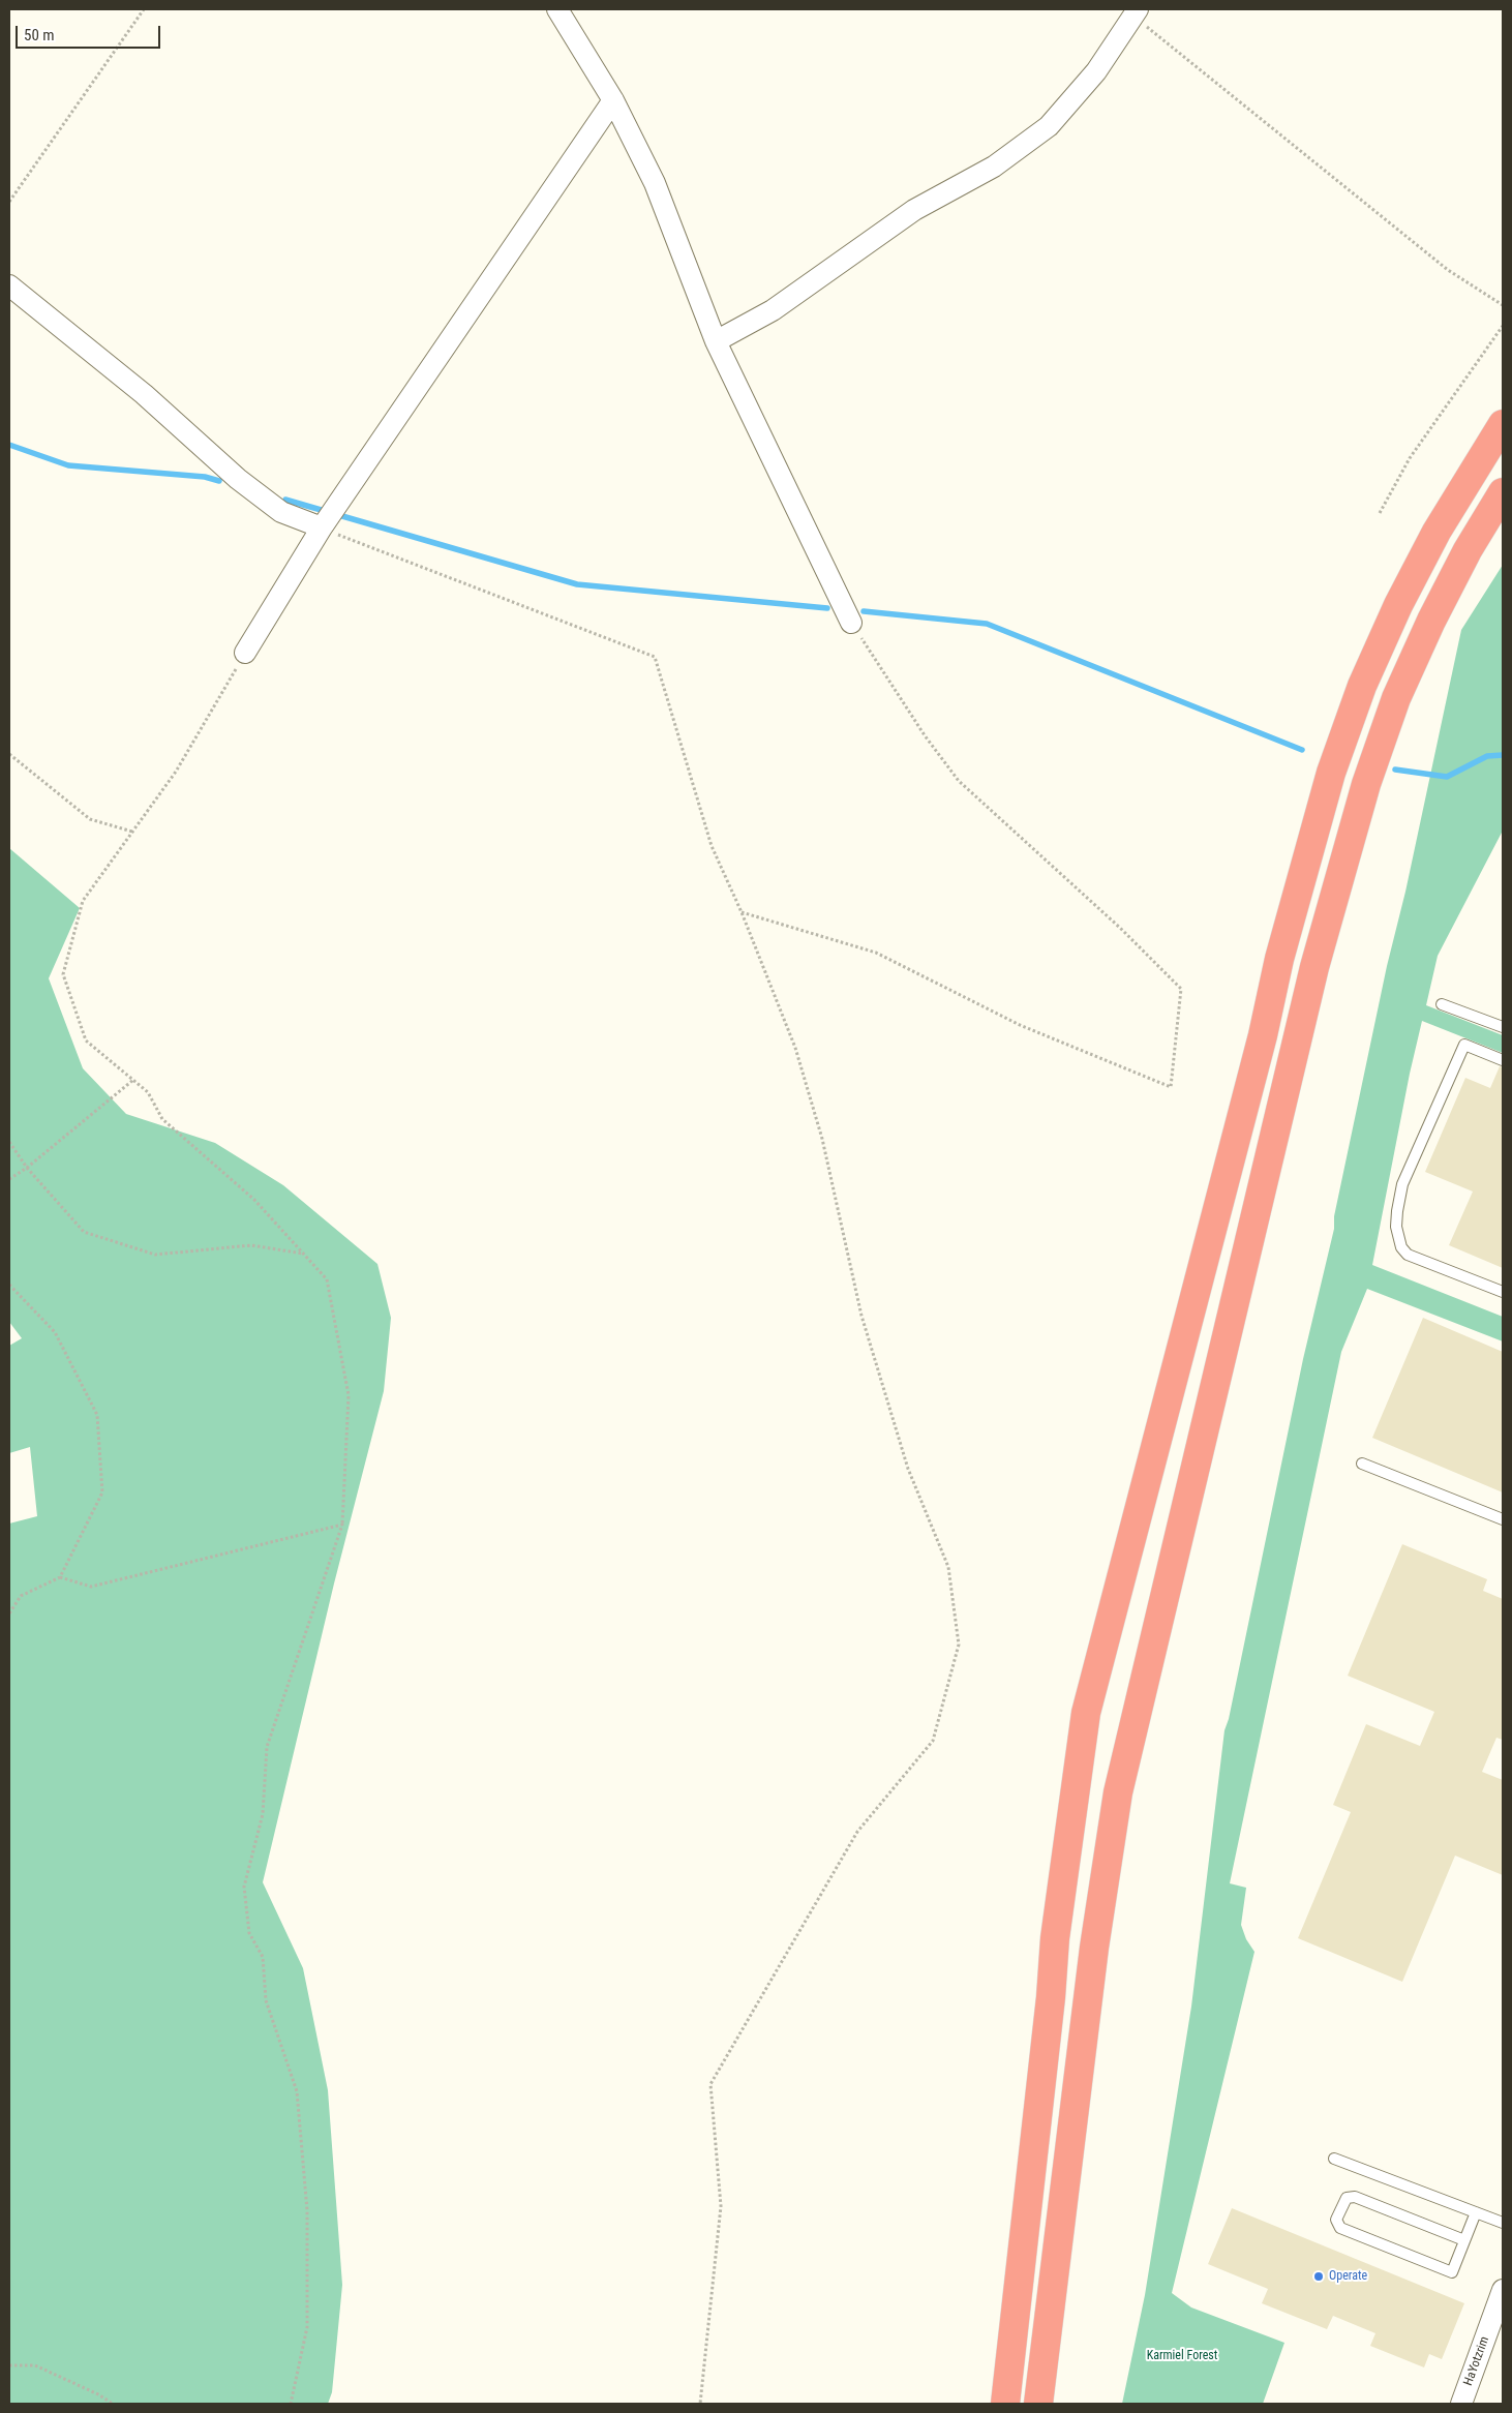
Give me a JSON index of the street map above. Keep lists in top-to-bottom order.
{
  "streets": {
    "street": ["HaYotzrim"]
  },
  "parks": ["Karmiel Forest"],
  "places": ["Operate"],
  "scale_bar": "50 m"
}
